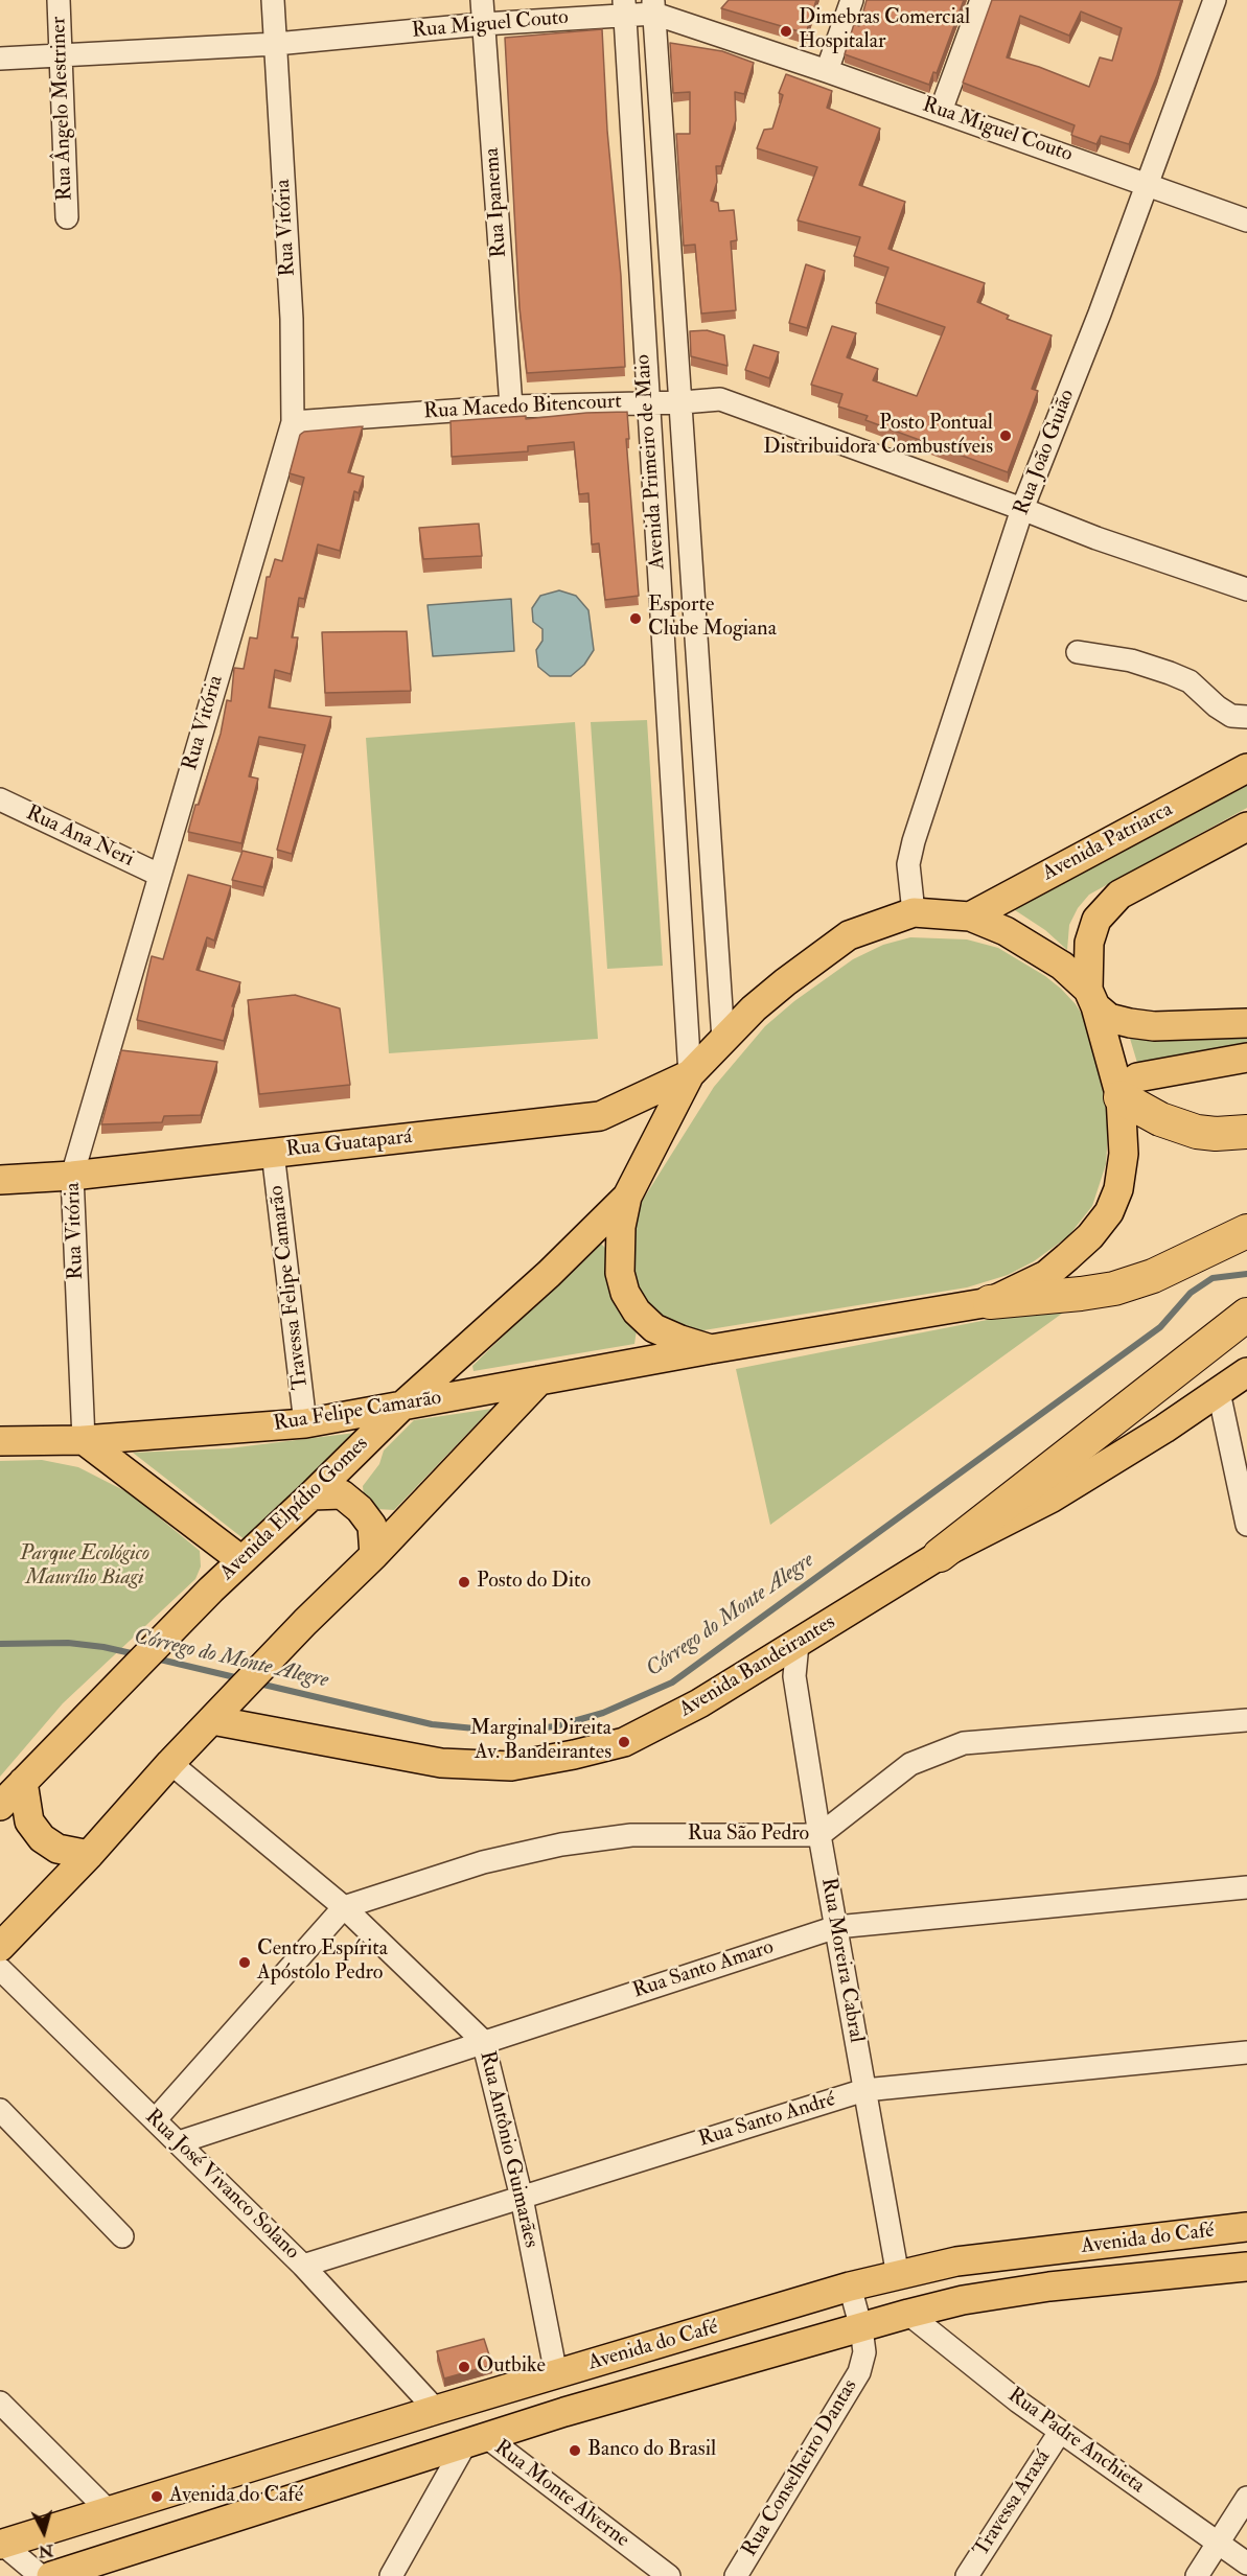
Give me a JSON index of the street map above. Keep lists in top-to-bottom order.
{
  "streets": {
    "main road": [
      "Avenida Patriarca",
      "Rua Guatapará",
      "Rua Felipe Camarão",
      "Avenida Elpídio Gomes",
      "Avenida Bandeirantes",
      "Avenida do Café"
    ],
    "street": [
      "Rua Miguel Couto",
      "Rua Ângelo Mestriner",
      "Rua Ipanema",
      "Rua Vitória",
      "Rua Macedo Bitencourt",
      "Rua João Guião",
      "Avenida Primeiro de Maio",
      "Rua Ana Neri",
      "Travessa Felipe Camarão",
      "Rua São Pedro",
      "Rua Moreira Cabral",
      "Rua Santo Amaro",
      "Rua Santo André",
      "Rua Antônio Guimarães",
      "Rua José Vivanco Solano",
      "Rua Padre Anchieta",
      "Rua Conselheiro Dantas",
      "Rua Monte Alverne",
      "Travessa Araxá"
    ]
  },
  "crossings": [
    ["Rua Miguel Couto", "Rua Ângelo Mestriner"],
    ["Rua Miguel Couto", "Rua Ipanema"],
    ["Rua Miguel Couto", "Rua Vitória"],
    ["Rua Miguel Couto", "Rua João Guião"],
    ["Rua Miguel Couto", "Avenida Primeiro de Maio"],
    ["Rua Ipanema", "Rua Macedo Bitencourt"],
    ["Rua Vitória", "Rua Macedo Bitencourt"],
    ["Rua Vitória", "Rua Ana Neri"],
    ["Rua Vitória", "Rua Guatapará"],
    ["Rua Vitória", "Rua Felipe Camarão"],
    ["Rua Macedo Bitencourt", "Rua João Guião"],
    ["Rua Macedo Bitencourt", "Avenida Primeiro de Maio"],
    ["Avenida Primeiro de Maio", "Rua Guatapará"],
    ["Rua Guatapará", "Travessa Felipe Camarão"],
    ["Travessa Felipe Camarão", "Rua Felipe Camarão"],
    ["Rua Felipe Camarão", "Avenida Elpídio Gomes"],
    ["Avenida Bandeirantes", "Rua Moreira Cabral"],
    ["Rua São Pedro", "Rua Moreira Cabral"],
    ["Rua São Pedro", "Rua Antônio Guimarães"],
    ["Rua Moreira Cabral", "Rua Santo Amaro"],
    ["Rua Moreira Cabral", "Rua Santo André"],
    ["Rua Moreira Cabral", "Avenida do Café"],
    ["Rua Santo Amaro", "Rua Antônio Guimarães"],
    ["Rua Santo Amaro", "Rua José Vivanco Solano"],
    ["Rua Santo André", "Rua Antônio Guimarães"],
    ["Rua Santo André", "Rua José Vivanco Solano"],
    ["Rua Antônio Guimarães", "Avenida do Café"],
    ["Rua José Vivanco Solano", "Avenida do Café"],
    ["Avenida do Café", "Rua Padre Anchieta"],
    ["Avenida do Café", "Rua Conselheiro Dantas"],
    ["Avenida do Café", "Rua Monte Alverne"],
    ["Rua Padre Anchieta", "Travessa Araxá"]
  ],
  "water": ["Córrego do Monte Alegre"],
  "parks": ["Parque Ecológico Maurílio Biagi"],
  "places": [
    "Dimebras Comercial Hospitalar",
    "Posto Pontual Distribuidora Combustíveis",
    "Esporte Clube Mogiana",
    "Posto do Dito",
    "Marginal Direita Av. Bandeirantes",
    "Centro Espírita Apóstolo Pedro",
    "Outbike",
    "Banco do Brasil",
    "Avenida do Café"
  ],
  "north": "bottom"
}
